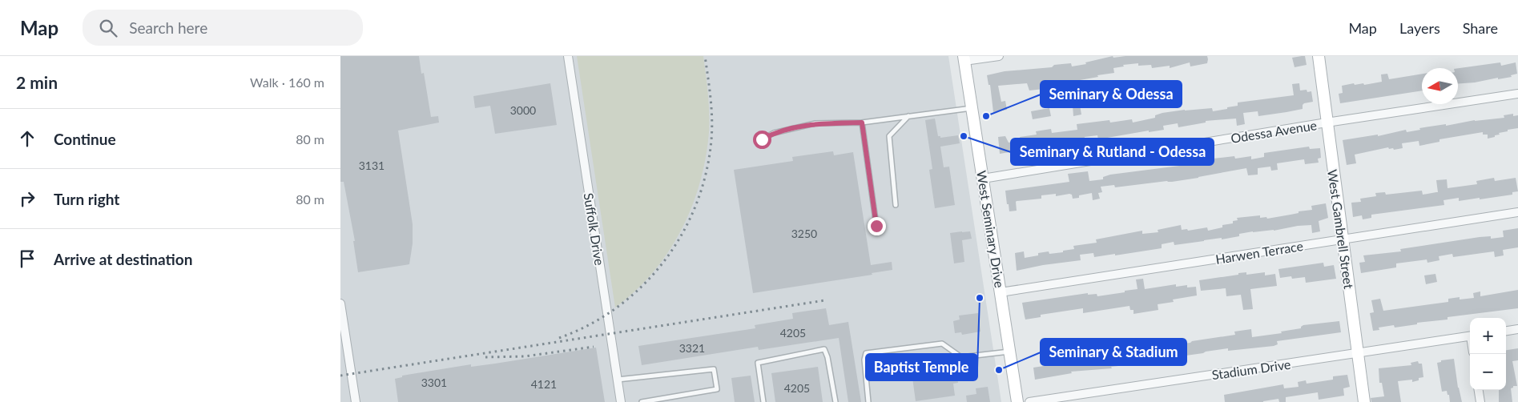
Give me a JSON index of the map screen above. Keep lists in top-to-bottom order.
{
  "streets": {
    "street": [
      "Odessa Avenue",
      "Suffolk Drive",
      "West Seminary Drive",
      "West Gambrell Street",
      "Harwen Terrace",
      "Stadium Drive"
    ]
  },
  "crossings": [
    ["Odessa Avenue", "West Seminary Drive"],
    ["Odessa Avenue", "West Gambrell Street"],
    ["West Seminary Drive", "Harwen Terrace"],
    ["West Gambrell Street", "Harwen Terrace"],
    ["West Gambrell Street", "Stadium Drive"]
  ],
  "places": [
    "Seminary & Odessa",
    "Seminary & Rutland - Odessa",
    "Baptist Temple",
    "Seminary & Stadium"
  ],
  "house_numbers": [
    "3000",
    "3131",
    "3250",
    "4205",
    "3321",
    "3301",
    "4121",
    "4205"
  ],
  "north": "left",
  "page": {
    "header": "Map",
    "search": "Search here",
    "nav": ["Map", "Layers", "Share"],
    "heading": ["2 min", "Walk · 160 m"],
    "list": [
      ["Continue", "80 m"],
      ["Turn right", "80 m"],
      "Arrive at destination"
    ],
    "map_buttons": ["+", "−"]
  }
}
